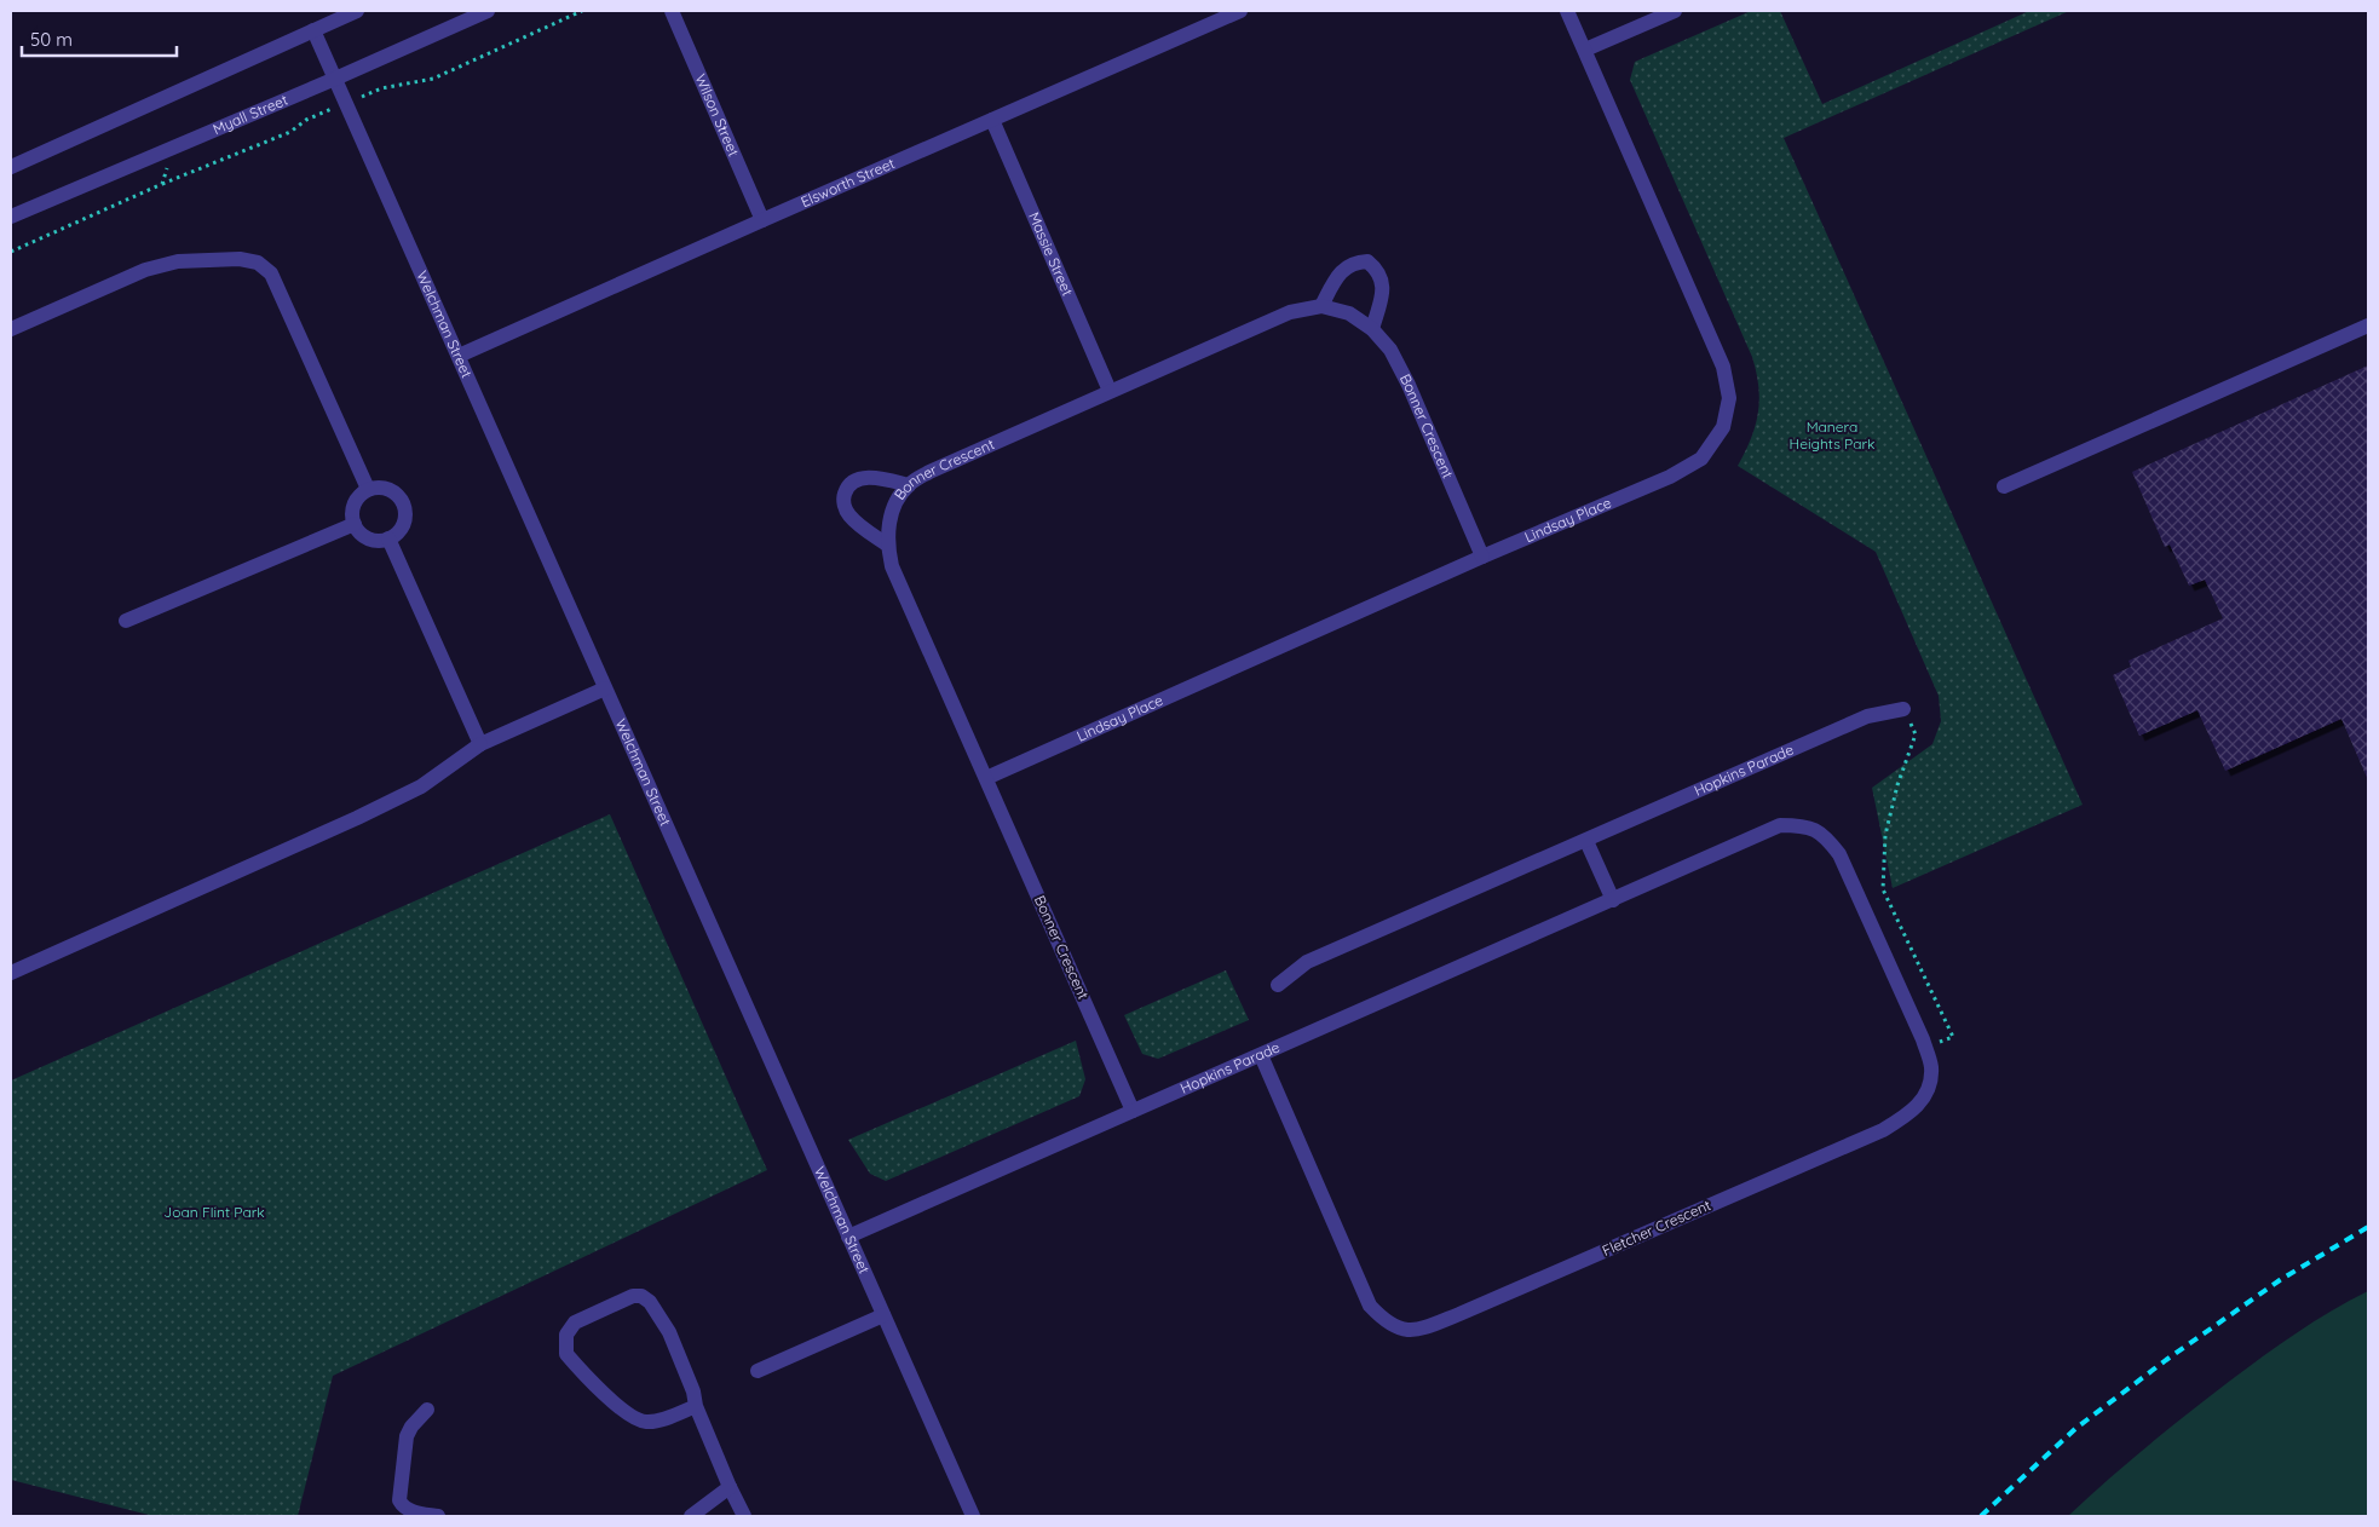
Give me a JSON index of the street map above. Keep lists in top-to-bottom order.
{
  "streets": {
    "street": [
      "Myall Street",
      "Wilson Street",
      "Elsworth Street",
      "Massie Street",
      "Welchman Street",
      "Bonner Crescent",
      "Lindsay Place",
      "Hopkins Parade",
      "Fletcher Crescent"
    ]
  },
  "crossings": [
    ["Myall Street", "Welchman Street"],
    ["Wilson Street", "Elsworth Street"],
    ["Elsworth Street", "Massie Street"],
    ["Elsworth Street", "Welchman Street"],
    ["Massie Street", "Bonner Crescent"],
    ["Welchman Street", "Hopkins Parade"],
    ["Bonner Crescent", "Lindsay Place"],
    ["Bonner Crescent", "Hopkins Parade"],
    ["Hopkins Parade", "Fletcher Crescent"]
  ],
  "parks": ["Manera Heights Park", "Joan Flint Park"],
  "scale_bar": "50 m"
}
